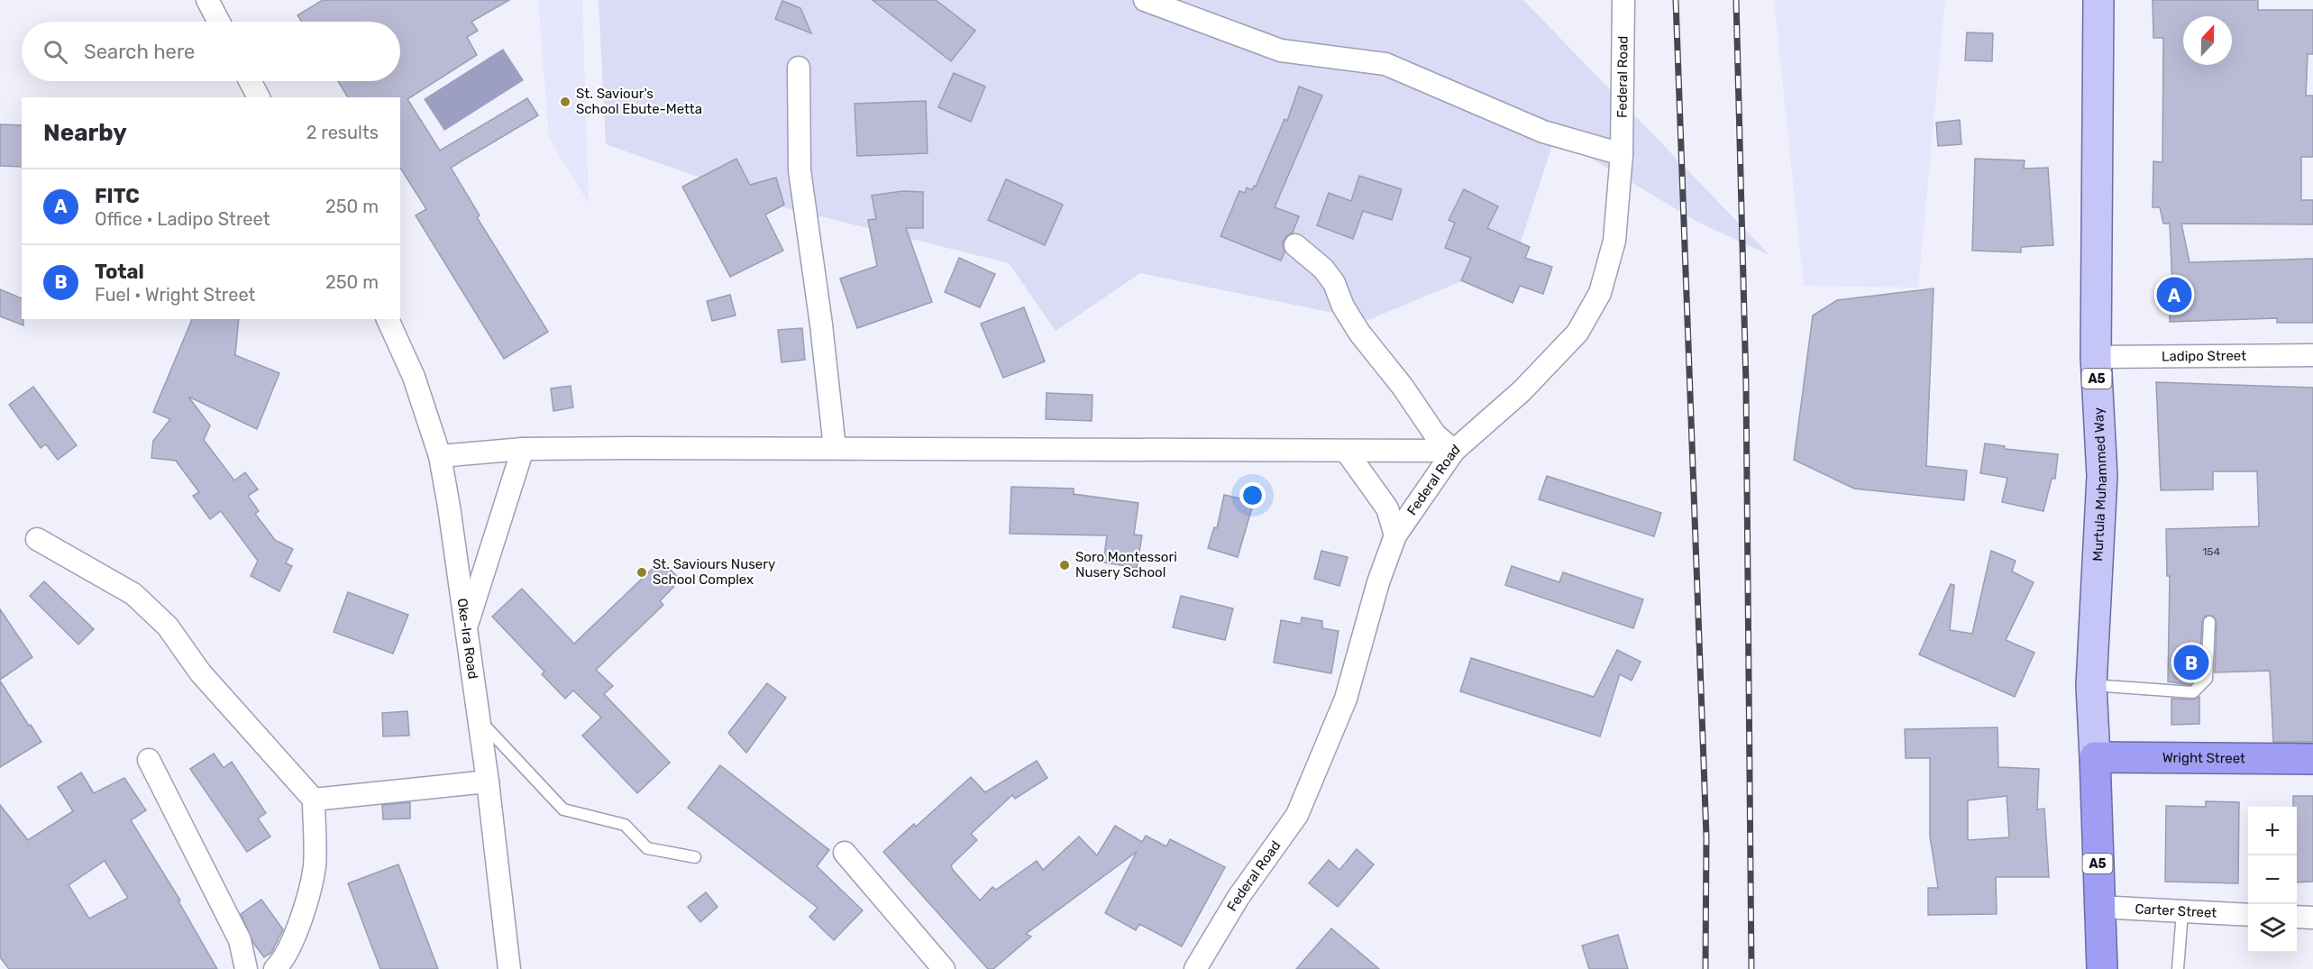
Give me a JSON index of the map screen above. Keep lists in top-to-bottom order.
{
  "streets": {
    "highway": ["A5", "Murtula Muhammed Way", "Wright Street"],
    "street": [
      "Federal Road",
      "Ladipo Street",
      "Oke-Ira Road",
      "Carter Street"
    ]
  },
  "crossings": [
    ["Ladipo Street", "Murtula Muhammed Way"],
    ["Murtula Muhammed Way", "Wright Street"],
    ["Murtula Muhammed Way", "Carter Street"]
  ],
  "places": ["St. Saviour's School Ebute-Metta", "Soro Montessori Nusery School", "St. Saviours Nusery School Complex"],
  "house_numbers": ["154"],
  "north": "top",
  "page": {
    "search": "Search here",
    "heading": ["Nearby", "2 results"],
    "list": [
      {
        "mark": "A",
        "name": "FITC",
        "note": "Office · Ladipo Street",
        "value": "250 m"
      },
      {
        "mark": "B",
        "name": "Total",
        "note": "Fuel · Wright Street",
        "value": "250 m"
      }
    ],
    "pins": ["A", "B"],
    "map_buttons": ["+", "−"]
  }
}
